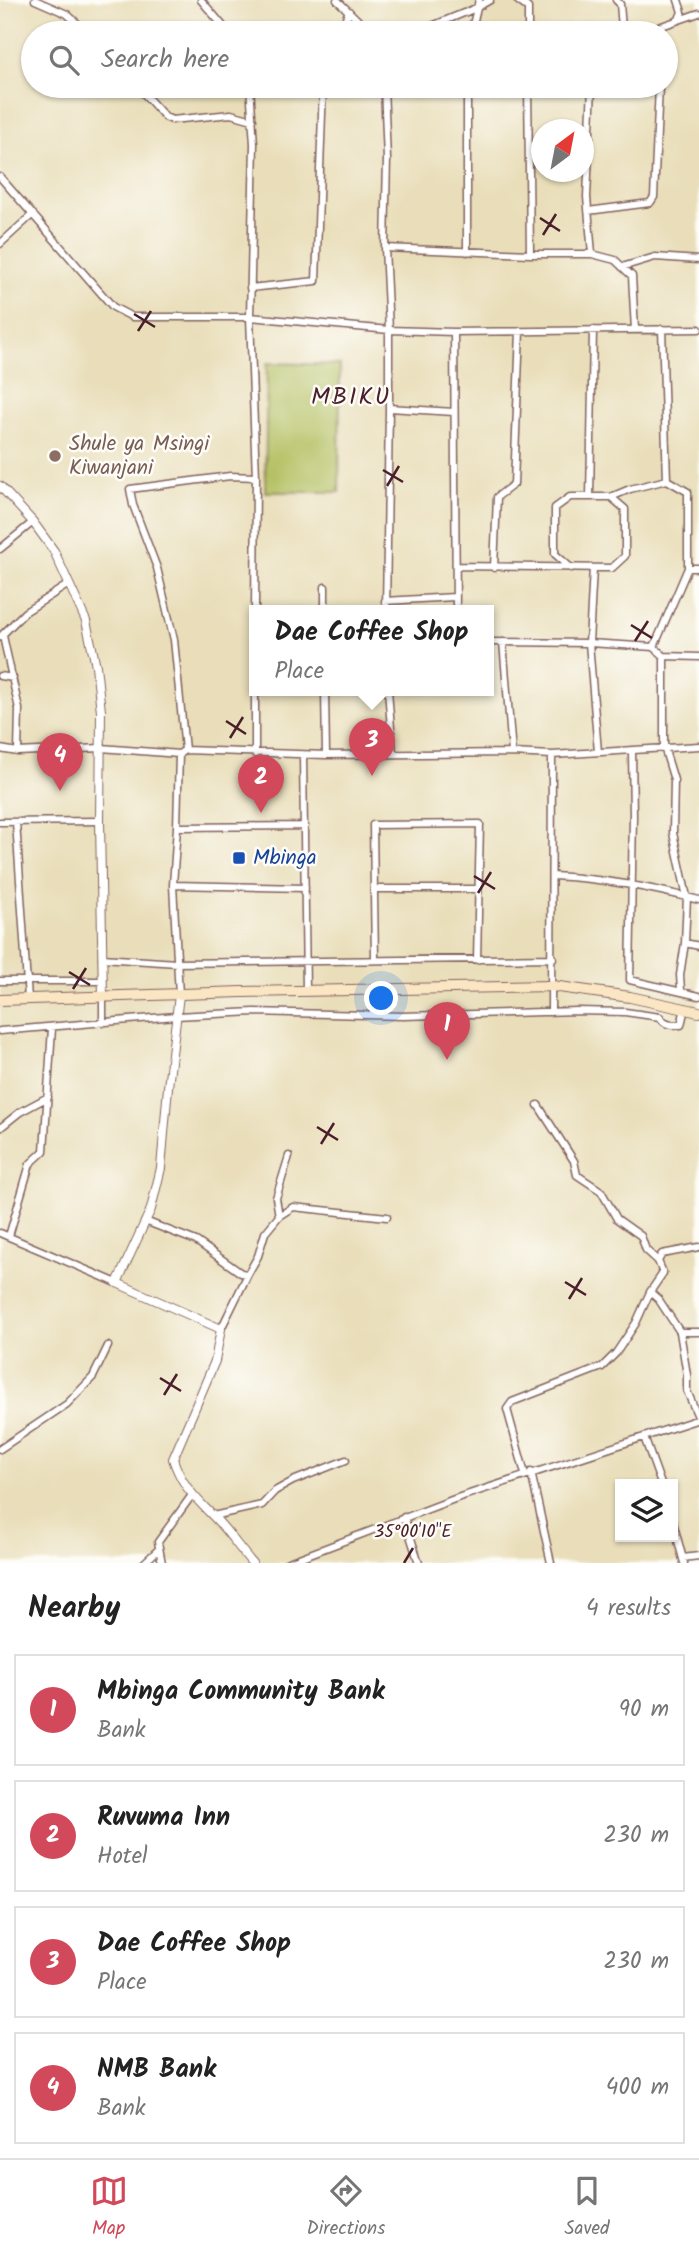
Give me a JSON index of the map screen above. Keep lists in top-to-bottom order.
{
  "districts": ["MBIKU"],
  "places": {
    "other": ["Shule ya Msingi Kiwanjani"],
    "transit": ["Mbinga"]
  },
  "north": "top right",
  "page": {
    "search": "Search here",
    "popup": ["Dae Coffee Shop", "Place"],
    "pins": [
      "3",
      "4",
      "2",
      "1"
    ],
    "heading": ["Nearby", "4 results"],
    "list": [
      {
        "mark": "1",
        "name": "Mbinga Community Bank",
        "note": "Bank",
        "value": "90 m"
      },
      {
        "mark": "2",
        "name": "Ruvuma Inn",
        "note": "Hotel",
        "value": "230 m"
      },
      {
        "mark": "3",
        "name": "Dae Coffee Shop",
        "note": "Place",
        "value": "230 m"
      },
      {
        "mark": "4",
        "name": "NMB Bank",
        "note": "Bank",
        "value": "400 m"
      }
    ],
    "nav": ["Map", "Directions", "Saved"]
  },
  "coordinates": ["35°00'10\"E"]
}
